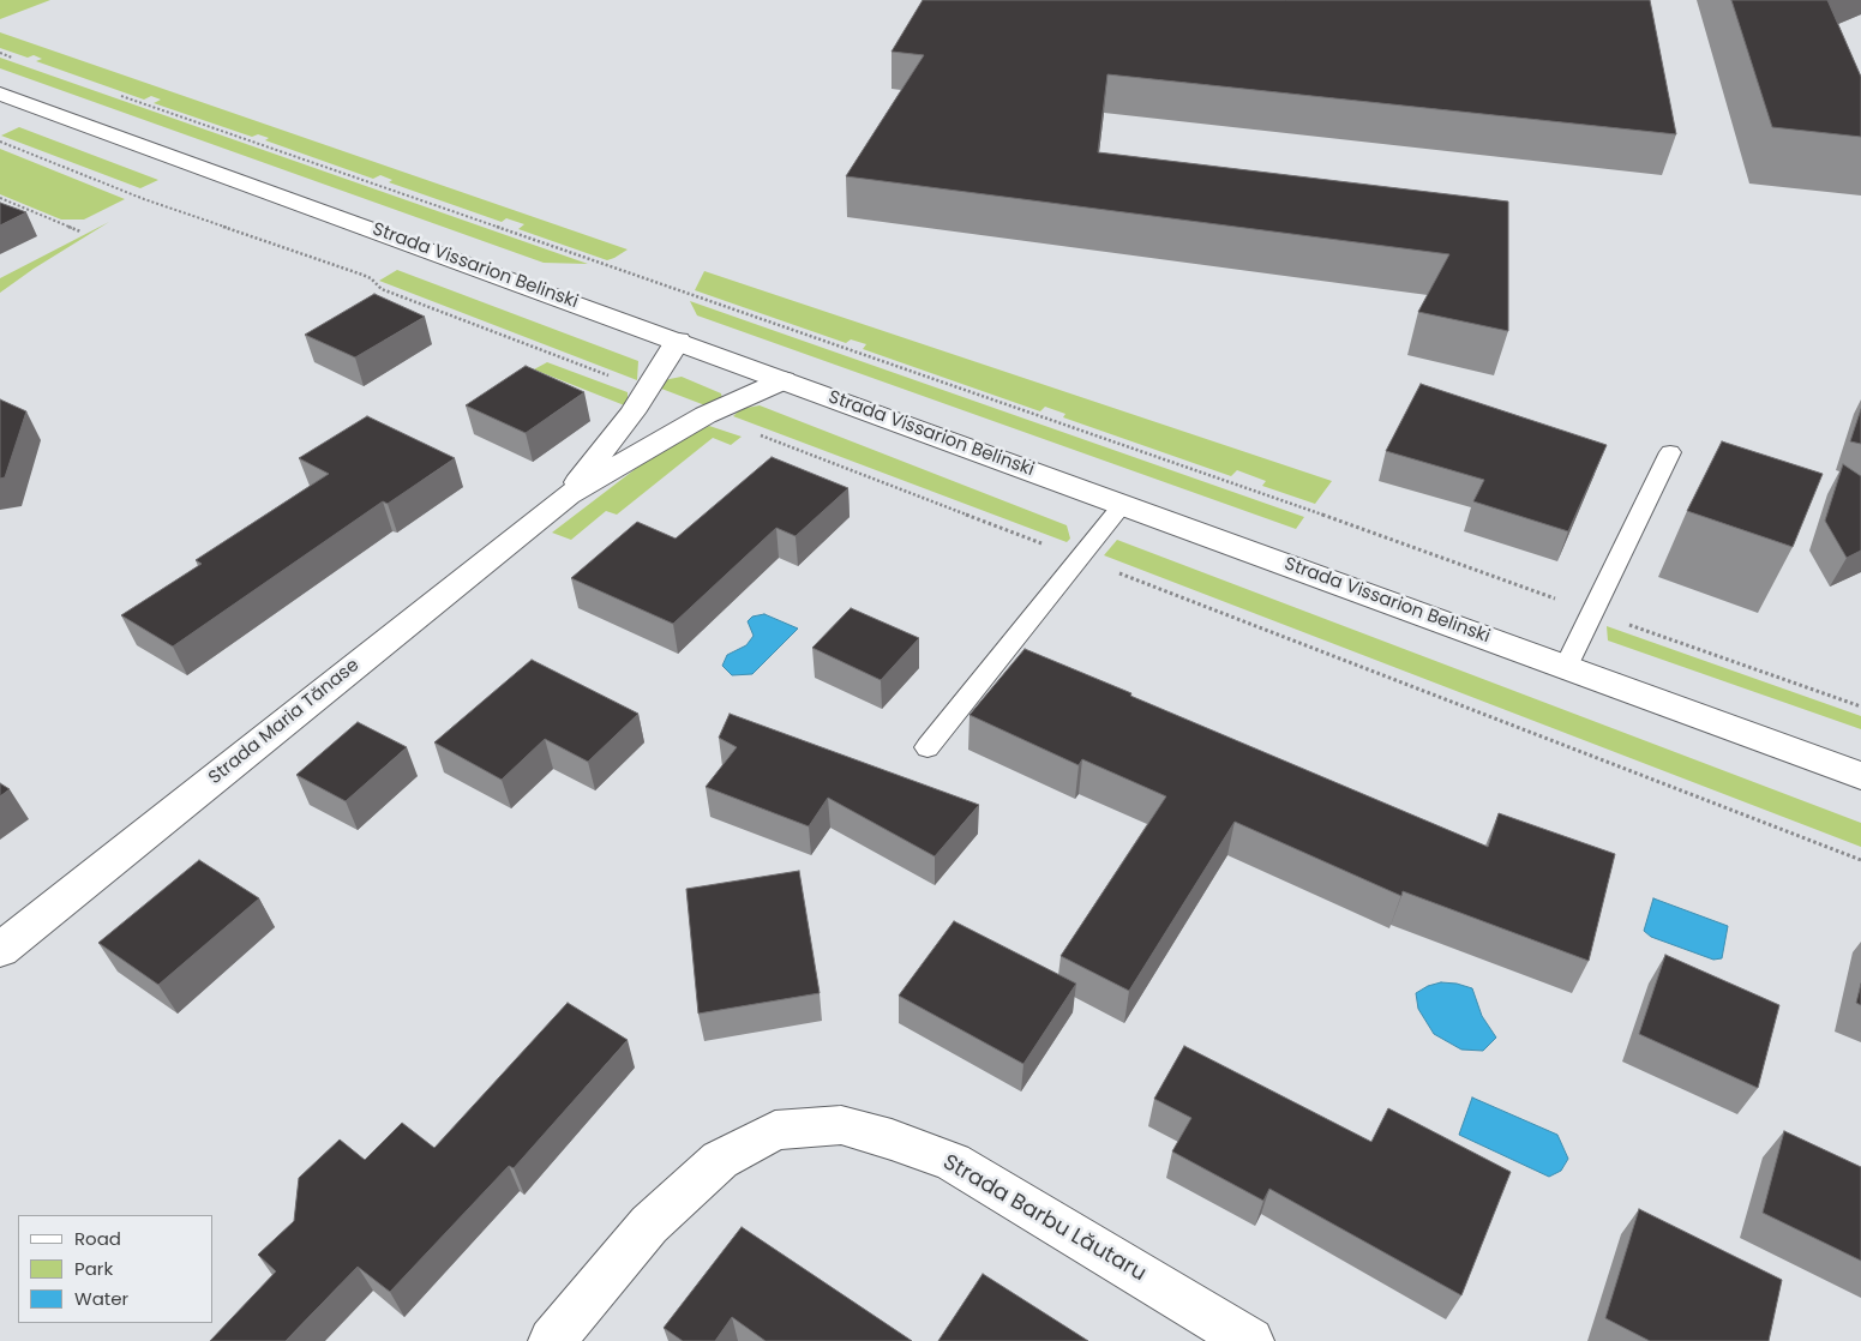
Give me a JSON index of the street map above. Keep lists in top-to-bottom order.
{
  "streets": {
    "main road": ["Strada Vissarion Belinski", "Strada Maria Tănase", "Strada Barbu Lăutaru"]
  },
  "crossings": [
    ["Strada Vissarion Belinski", "Strada Maria Tănase"]
  ],
  "legend": ["Road", "Park", "Water"]
}
